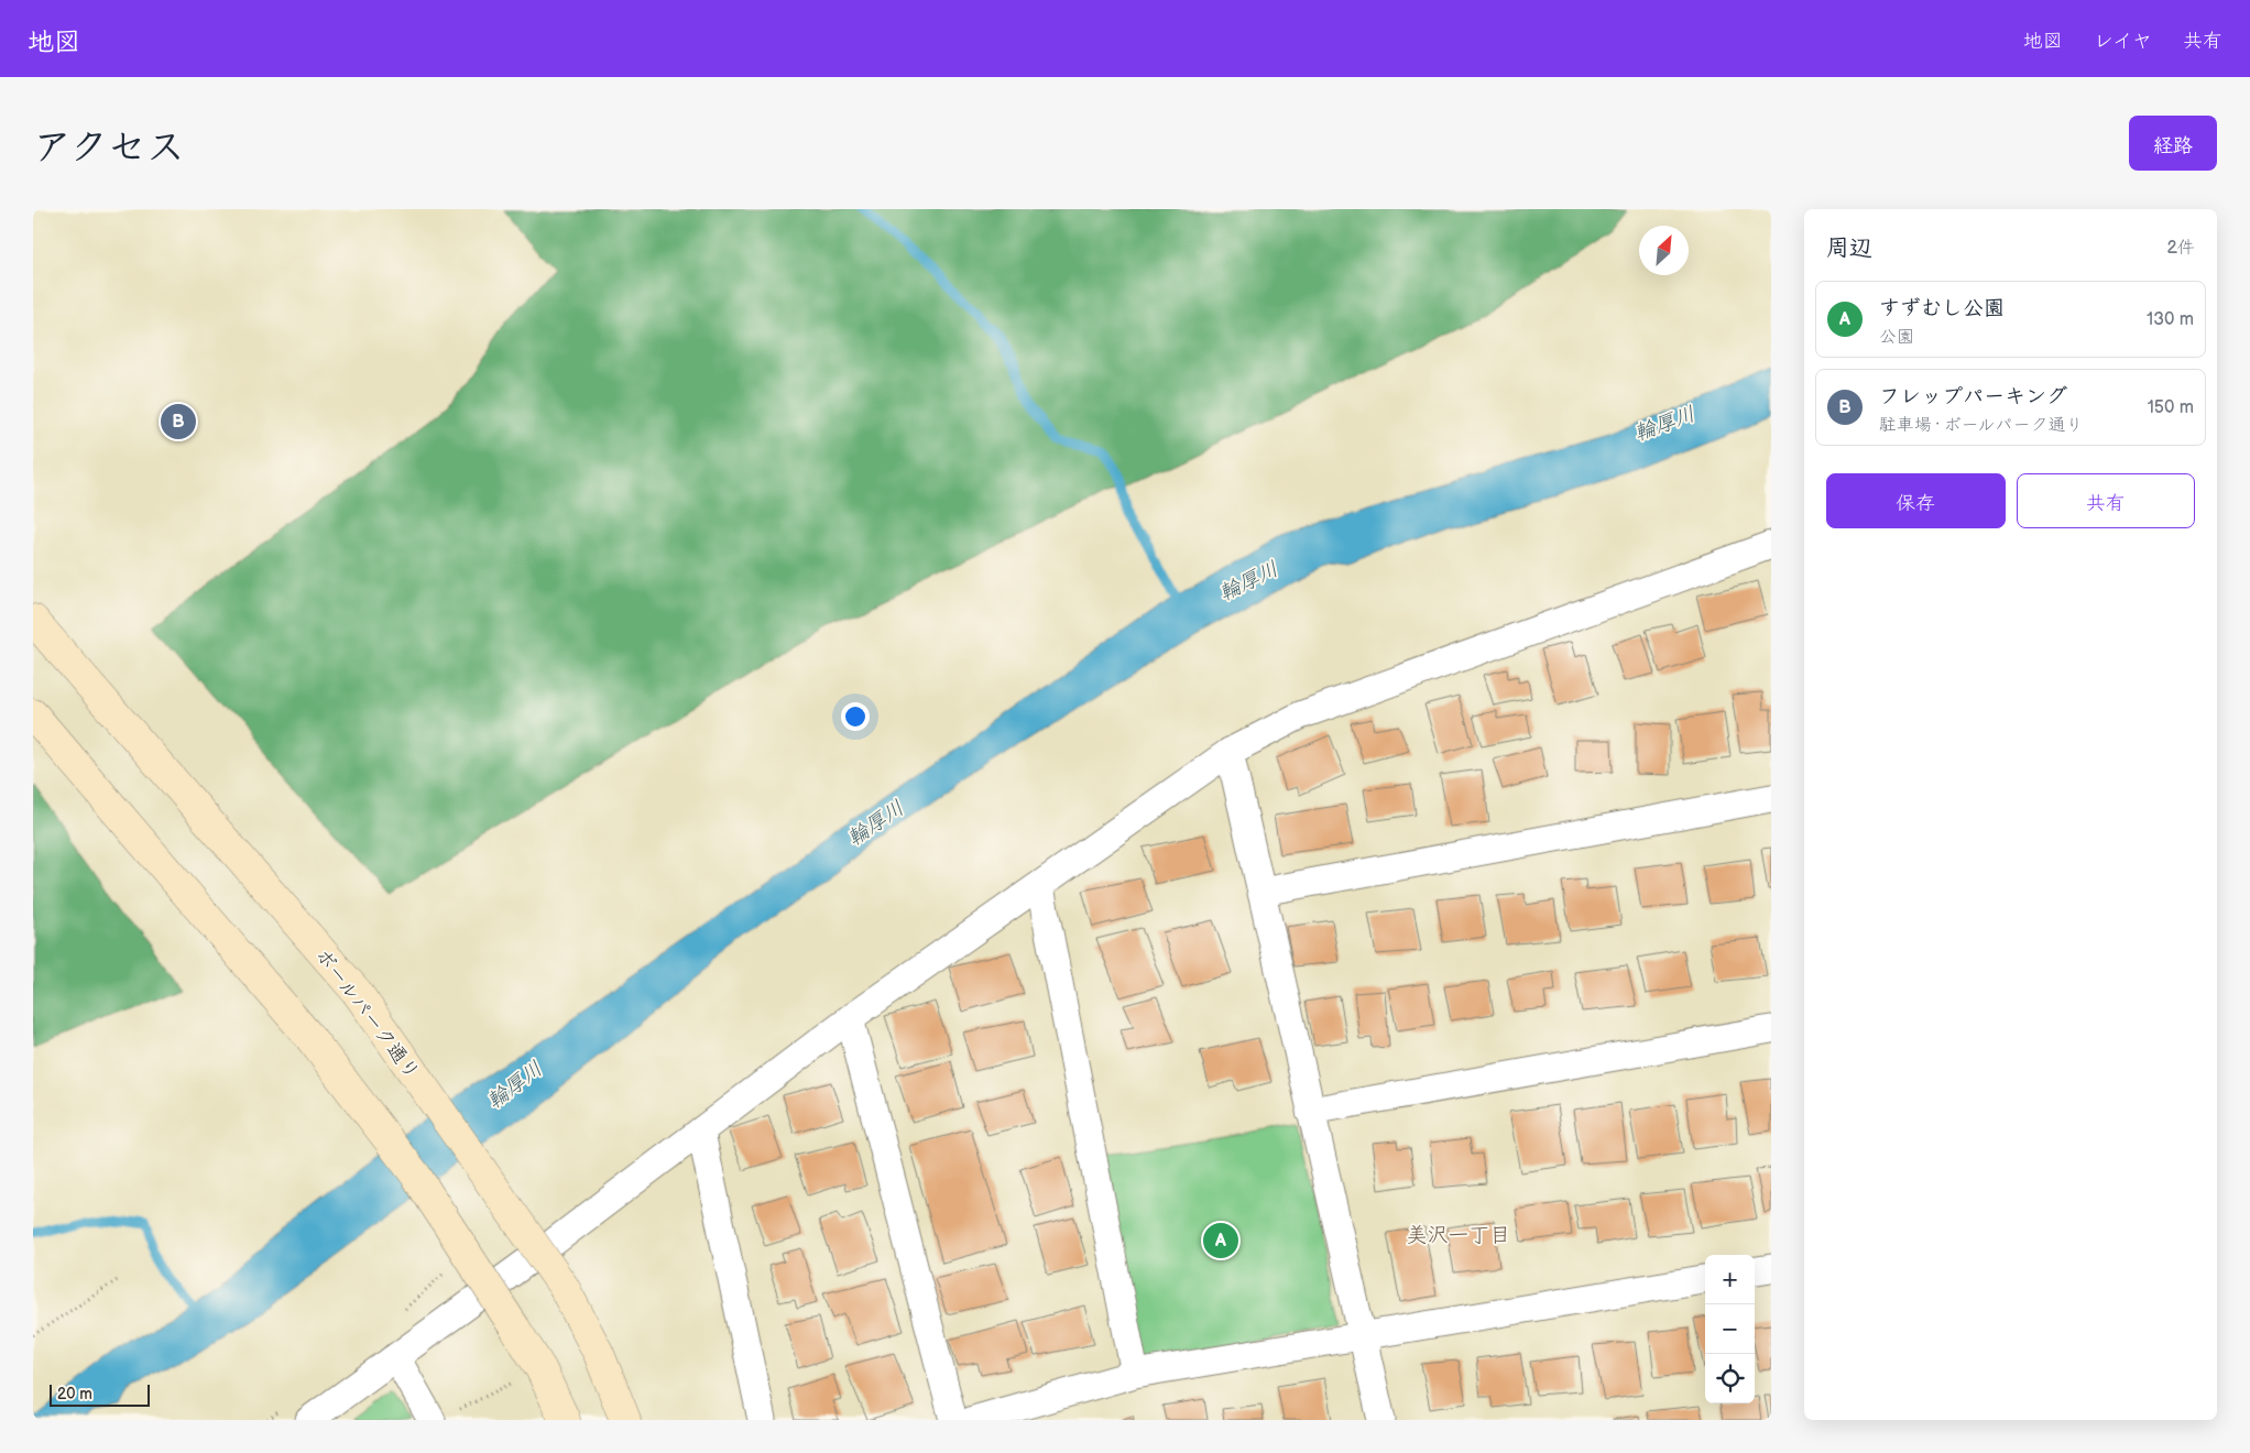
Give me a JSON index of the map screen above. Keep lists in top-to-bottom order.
{
  "streets": {
    "street": ["ボールパーク通り"]
  },
  "districts": ["美沢一丁目"],
  "water": ["輪厚川"],
  "scale_bar": "20 m",
  "north": "top right",
  "page": {
    "header": "地図",
    "nav": ["地図", "レイヤ", "共有"],
    "title": "アクセス",
    "buttons": [
      "経路",
      ["保存", "共有"]
    ],
    "heading": ["周辺", "2件"],
    "list": [
      {
        "mark": "A",
        "name": "すずむし公園",
        "note": "公園",
        "value": "130 m"
      },
      {
        "mark": "B",
        "name": "フレップパーキング",
        "note": "駐車場 · ボールパーク通り",
        "value": "150 m"
      }
    ],
    "pins": ["B", "A"],
    "map_buttons": ["+", "−"],
    "scale": "20 m"
  }
}
